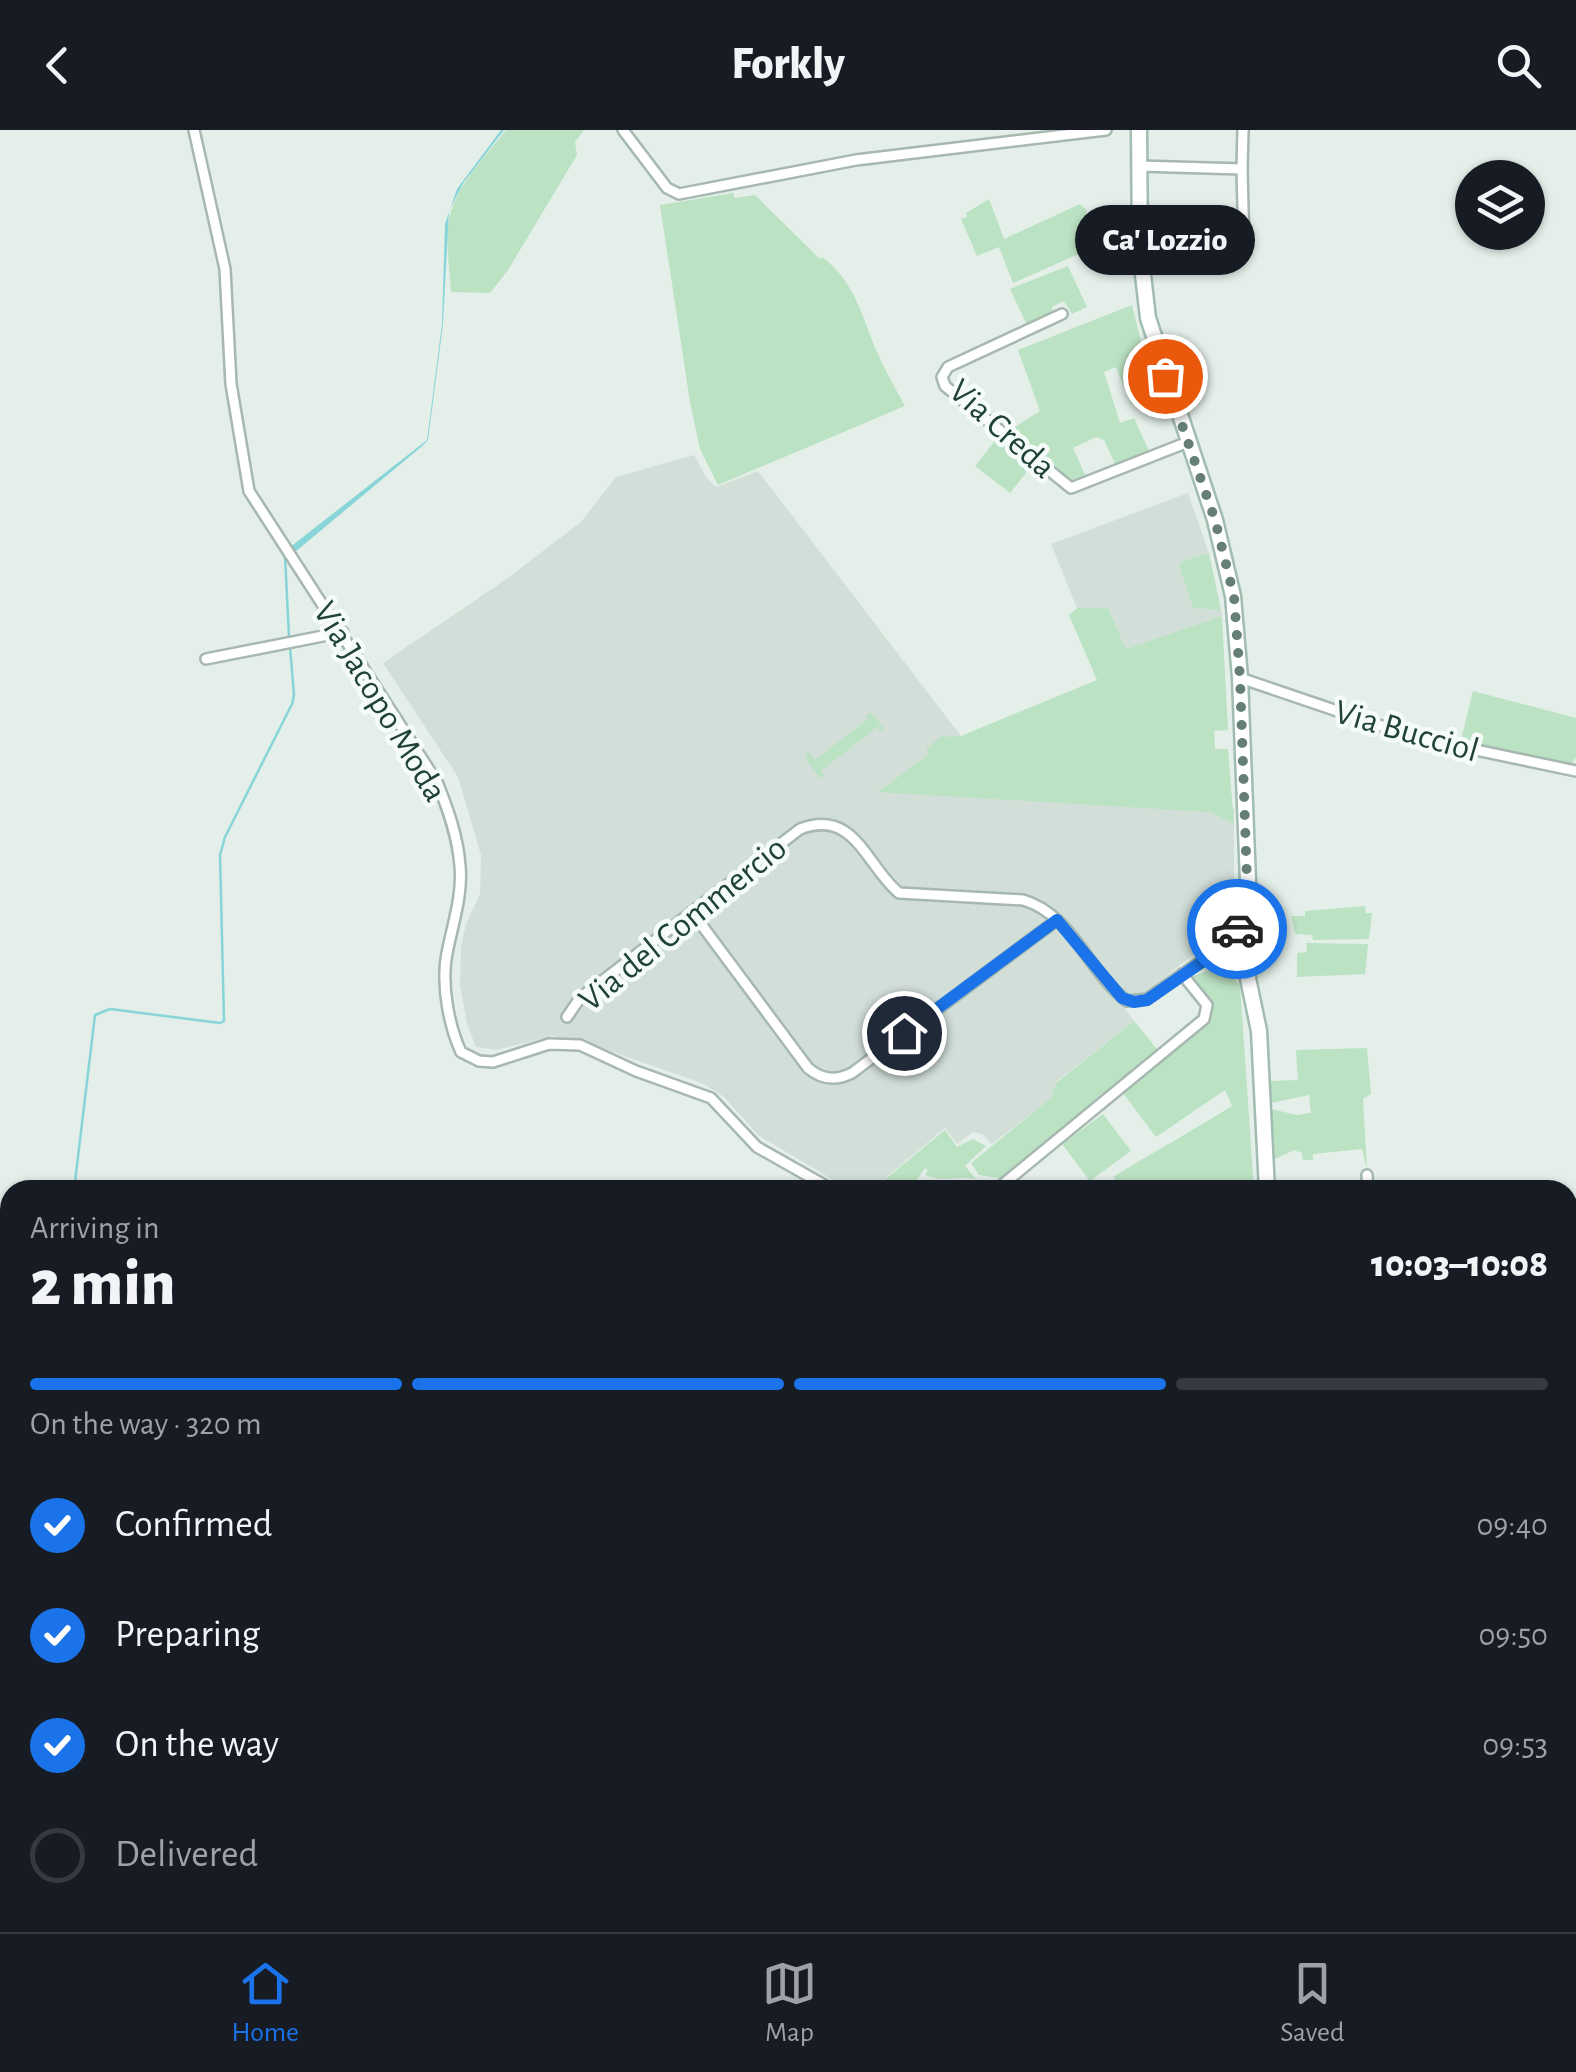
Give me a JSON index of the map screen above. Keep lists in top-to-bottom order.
{
  "streets": {
    "street": [
      "Via Creda",
      "Via Jacopo Moda",
      "Via Bucciol",
      "Via del Commercio"
    ]
  },
  "places": ["Ca' Lozzio"],
  "page": {
    "header": "Forkly",
    "bubble": "Ca' Lozzio",
    "heading": ["2 min", "Arriving in", "10:03–10:08"],
    "bar": "On the way · 320 m",
    "list": [
      ["Confirmed", "09:40"],
      ["Preparing", "09:50"],
      ["On the way", "09:53"],
      "Delivered"
    ],
    "tabs": ["Home", "Map", "Saved"]
  }
}
